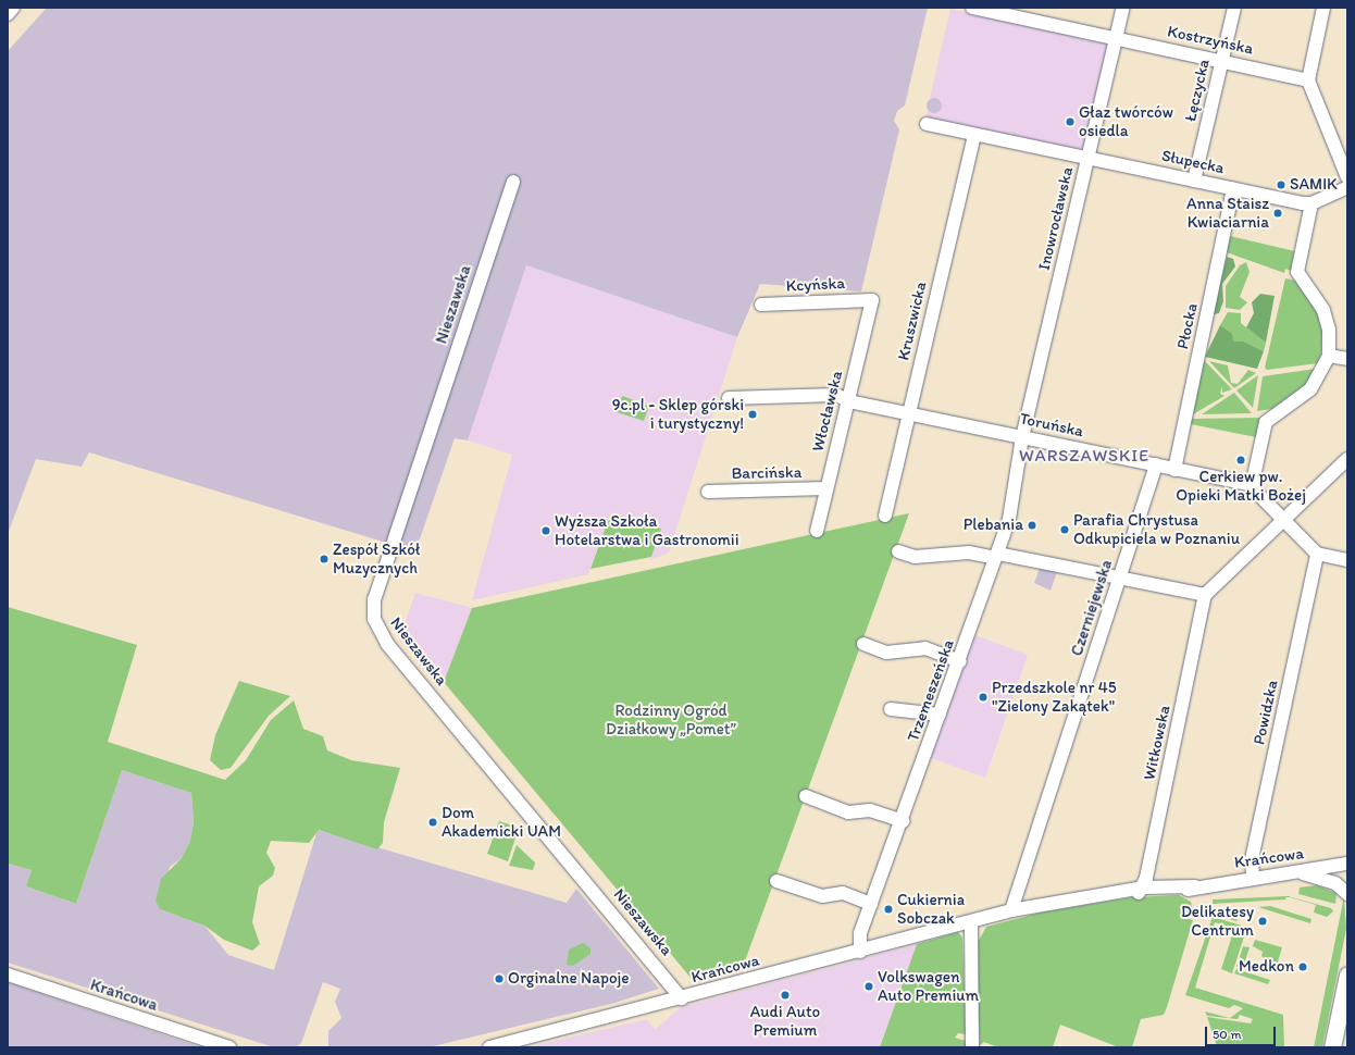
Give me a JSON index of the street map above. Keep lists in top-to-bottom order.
{
  "streets": {
    "street": [
      "Kostrzyńska",
      "Łęczycka",
      "Słupecka",
      "Inowrocławska",
      "Kcyńska",
      "Nieszawska",
      "Kruszwicka",
      "Płocka",
      "Włocławska",
      "Toruńska",
      "Barcińska",
      "Czerniejewska",
      "Trzemeszeńska",
      "Powidzka",
      "Witkowska",
      "Krańcowa"
    ]
  },
  "crossings": [
    ["Kostrzyńska", "Łęczycka"],
    ["Kostrzyńska", "Inowrocławska"],
    ["Łęczycka", "Słupecka"],
    ["Słupecka", "Inowrocławska"],
    ["Słupecka", "Kruszwicka"],
    ["Słupecka", "Płocka"],
    ["Inowrocławska", "Toruńska"],
    ["Inowrocławska", "Trzemeszeńska"],
    ["Kcyńska", "Włocławska"],
    ["Nieszawska", "Krańcowa"],
    ["Kruszwicka", "Toruńska"],
    ["Płocka", "Toruńska"],
    ["Włocławska", "Toruńska"],
    ["Włocławska", "Barcińska"],
    ["Toruńska", "Czerniejewska"],
    ["Toruńska", "Trzemeszeńska"],
    ["Czerniejewska", "Krańcowa"],
    ["Trzemeszeńska", "Krańcowa"],
    ["Powidzka", "Krańcowa"],
    ["Witkowska", "Krańcowa"]
  ],
  "districts": ["WARSZAWSKIE"],
  "parks": ["Rodzinny Ogród Działkowy „Pomet”"],
  "places": [
    "Głaz twórców osiedla",
    "SAMIK",
    "Anna Staisz Kwiaciarnia",
    "9c.pl - Sklep górski i turystyczny!",
    "Cerkiew pw. Opieki Matki Bożej",
    "Plebania",
    "Parafia Chrystusa Odkupiciela w Poznaniu",
    "Wyższa Szkoła Hotelarstwa i Gastronomii",
    "Zespół Szkół Muzycznych",
    "Przedszkole nr 45 \"Zielony Zakątek\"",
    "Dom Akademicki UAM",
    "Cukiernia Sobczak",
    "Delikatesy Centrum",
    "Medkon",
    "Orginalne Napoje",
    "Volkswagen Auto Premium",
    "Audi Auto Premium"
  ],
  "scale_bar": "50 m"
}
